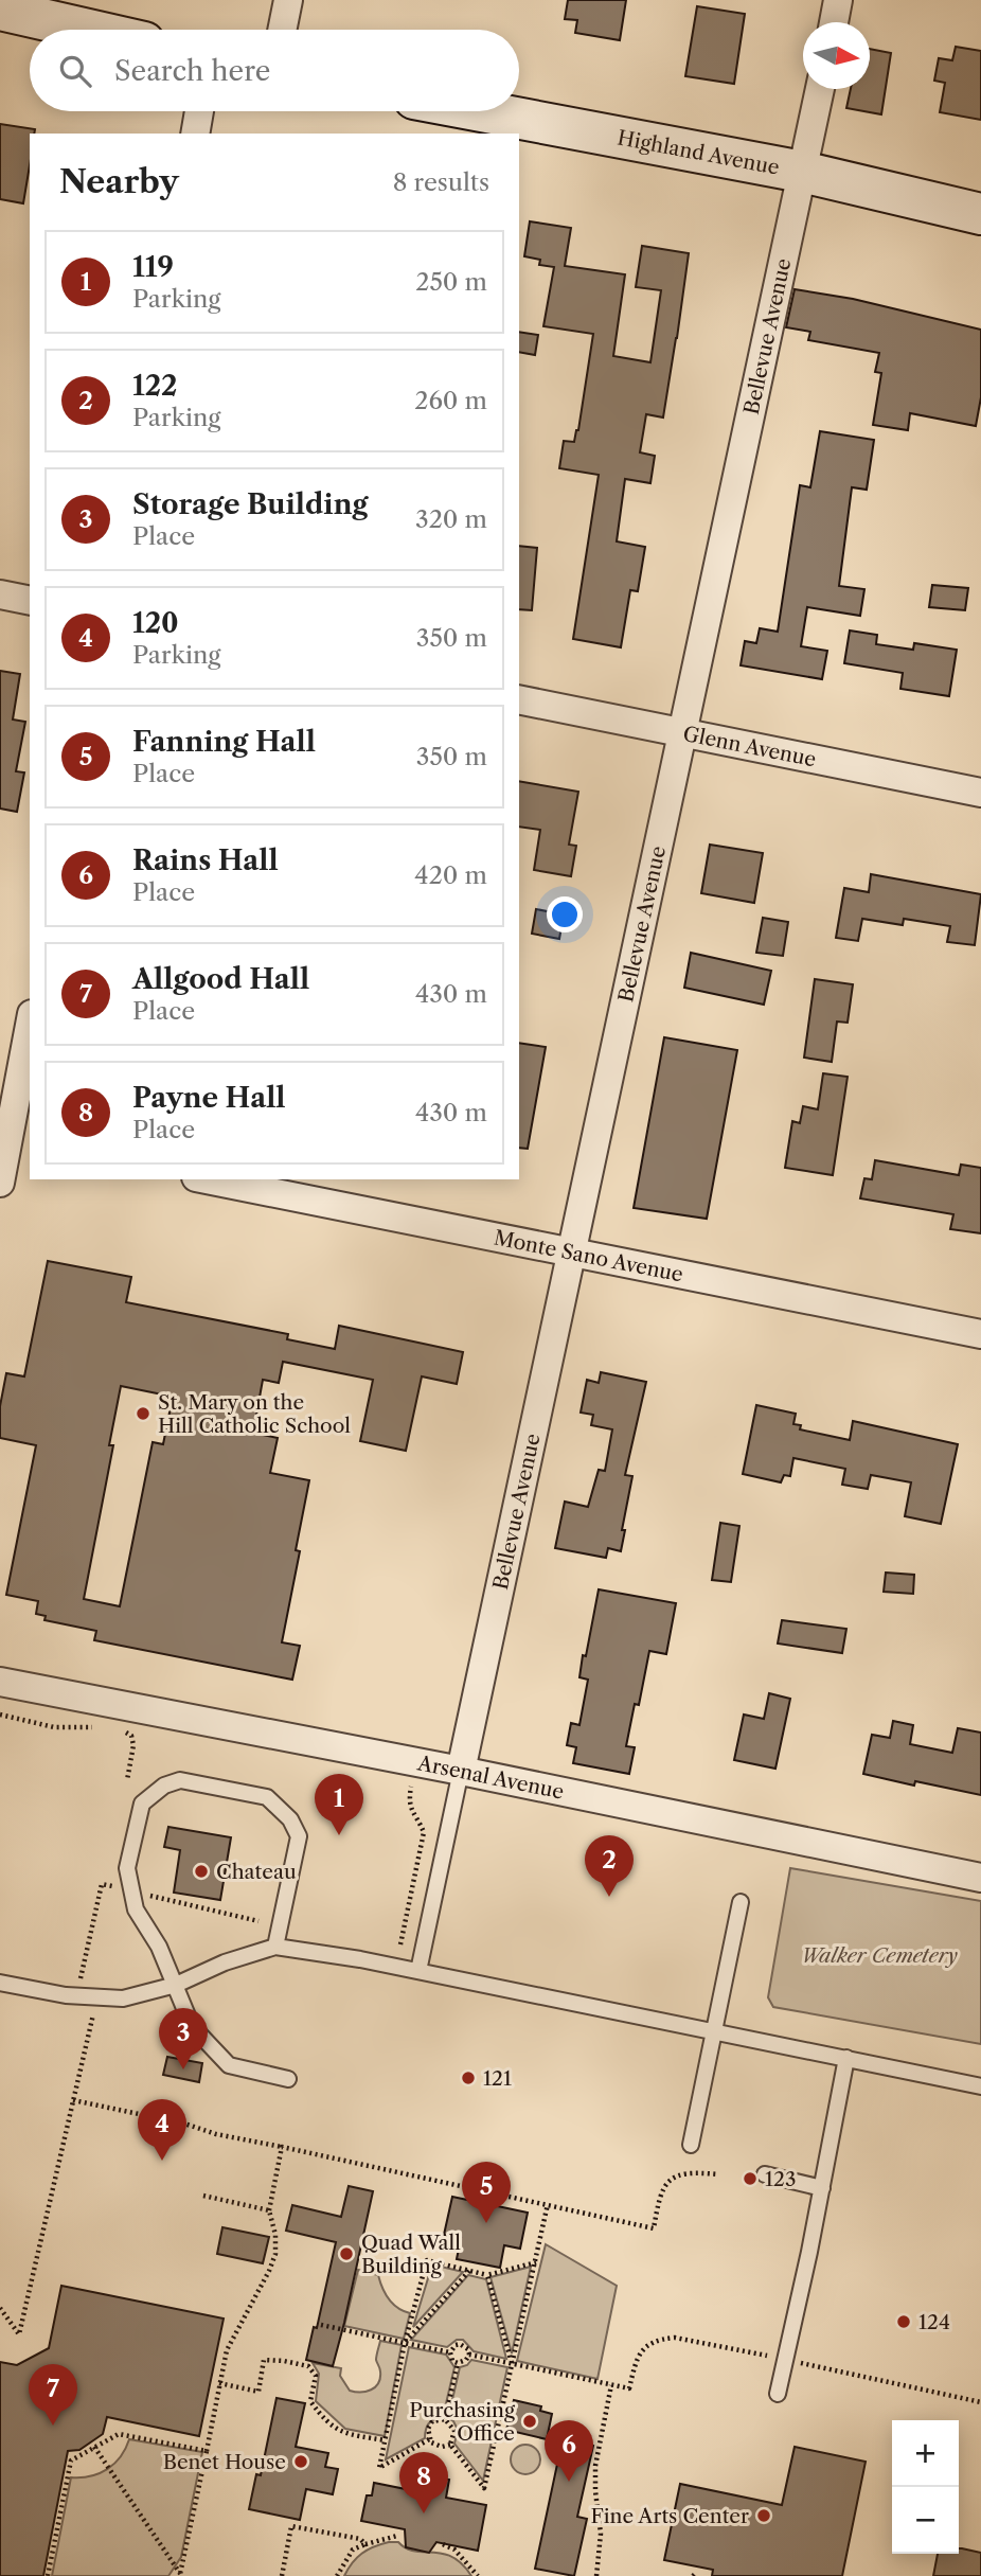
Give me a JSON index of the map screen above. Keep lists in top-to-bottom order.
{
  "streets": {
    "main road": ["Highland Avenue"],
    "street": [
      "Bellevue Avenue",
      "Glenn Avenue",
      "Monte Sano Avenue",
      "Arsenal Avenue"
    ]
  },
  "crossings": [
    ["Highland Avenue", "Bellevue Avenue"],
    ["Bellevue Avenue", "Glenn Avenue"],
    ["Bellevue Avenue", "Monte Sano Avenue"],
    ["Bellevue Avenue", "Arsenal Avenue"]
  ],
  "parks": ["Walker Cemetery"],
  "places": [
    "St. Mary on the Hill Catholic School",
    "Chateau",
    "121",
    "123",
    "Quad Wall Building",
    "124",
    "Purchasing Office",
    "Benet House",
    "Fine Arts Center"
  ],
  "north": "right",
  "page": {
    "search": "Search here",
    "heading": ["Nearby", "8 results"],
    "list": [
      {
        "mark": "1",
        "name": "119",
        "note": "Parking",
        "value": "250 m"
      },
      {
        "mark": "2",
        "name": "122",
        "note": "Parking",
        "value": "260 m"
      },
      {
        "mark": "3",
        "name": "Storage Building",
        "note": "Place",
        "value": "320 m"
      },
      {
        "mark": "4",
        "name": "120",
        "note": "Parking",
        "value": "350 m"
      },
      {
        "mark": "5",
        "name": "Fanning Hall",
        "note": "Place",
        "value": "350 m"
      },
      {
        "mark": "6",
        "name": "Rains Hall",
        "note": "Place",
        "value": "420 m"
      },
      {
        "mark": "7",
        "name": "Allgood Hall",
        "note": "Place",
        "value": "430 m"
      },
      {
        "mark": "8",
        "name": "Payne Hall",
        "note": "Place",
        "value": "430 m"
      }
    ],
    "pins": [
      "1",
      "2",
      "3",
      "4",
      "5",
      "7",
      "6",
      "8"
    ],
    "map_buttons": ["+", "−"]
  }
}
